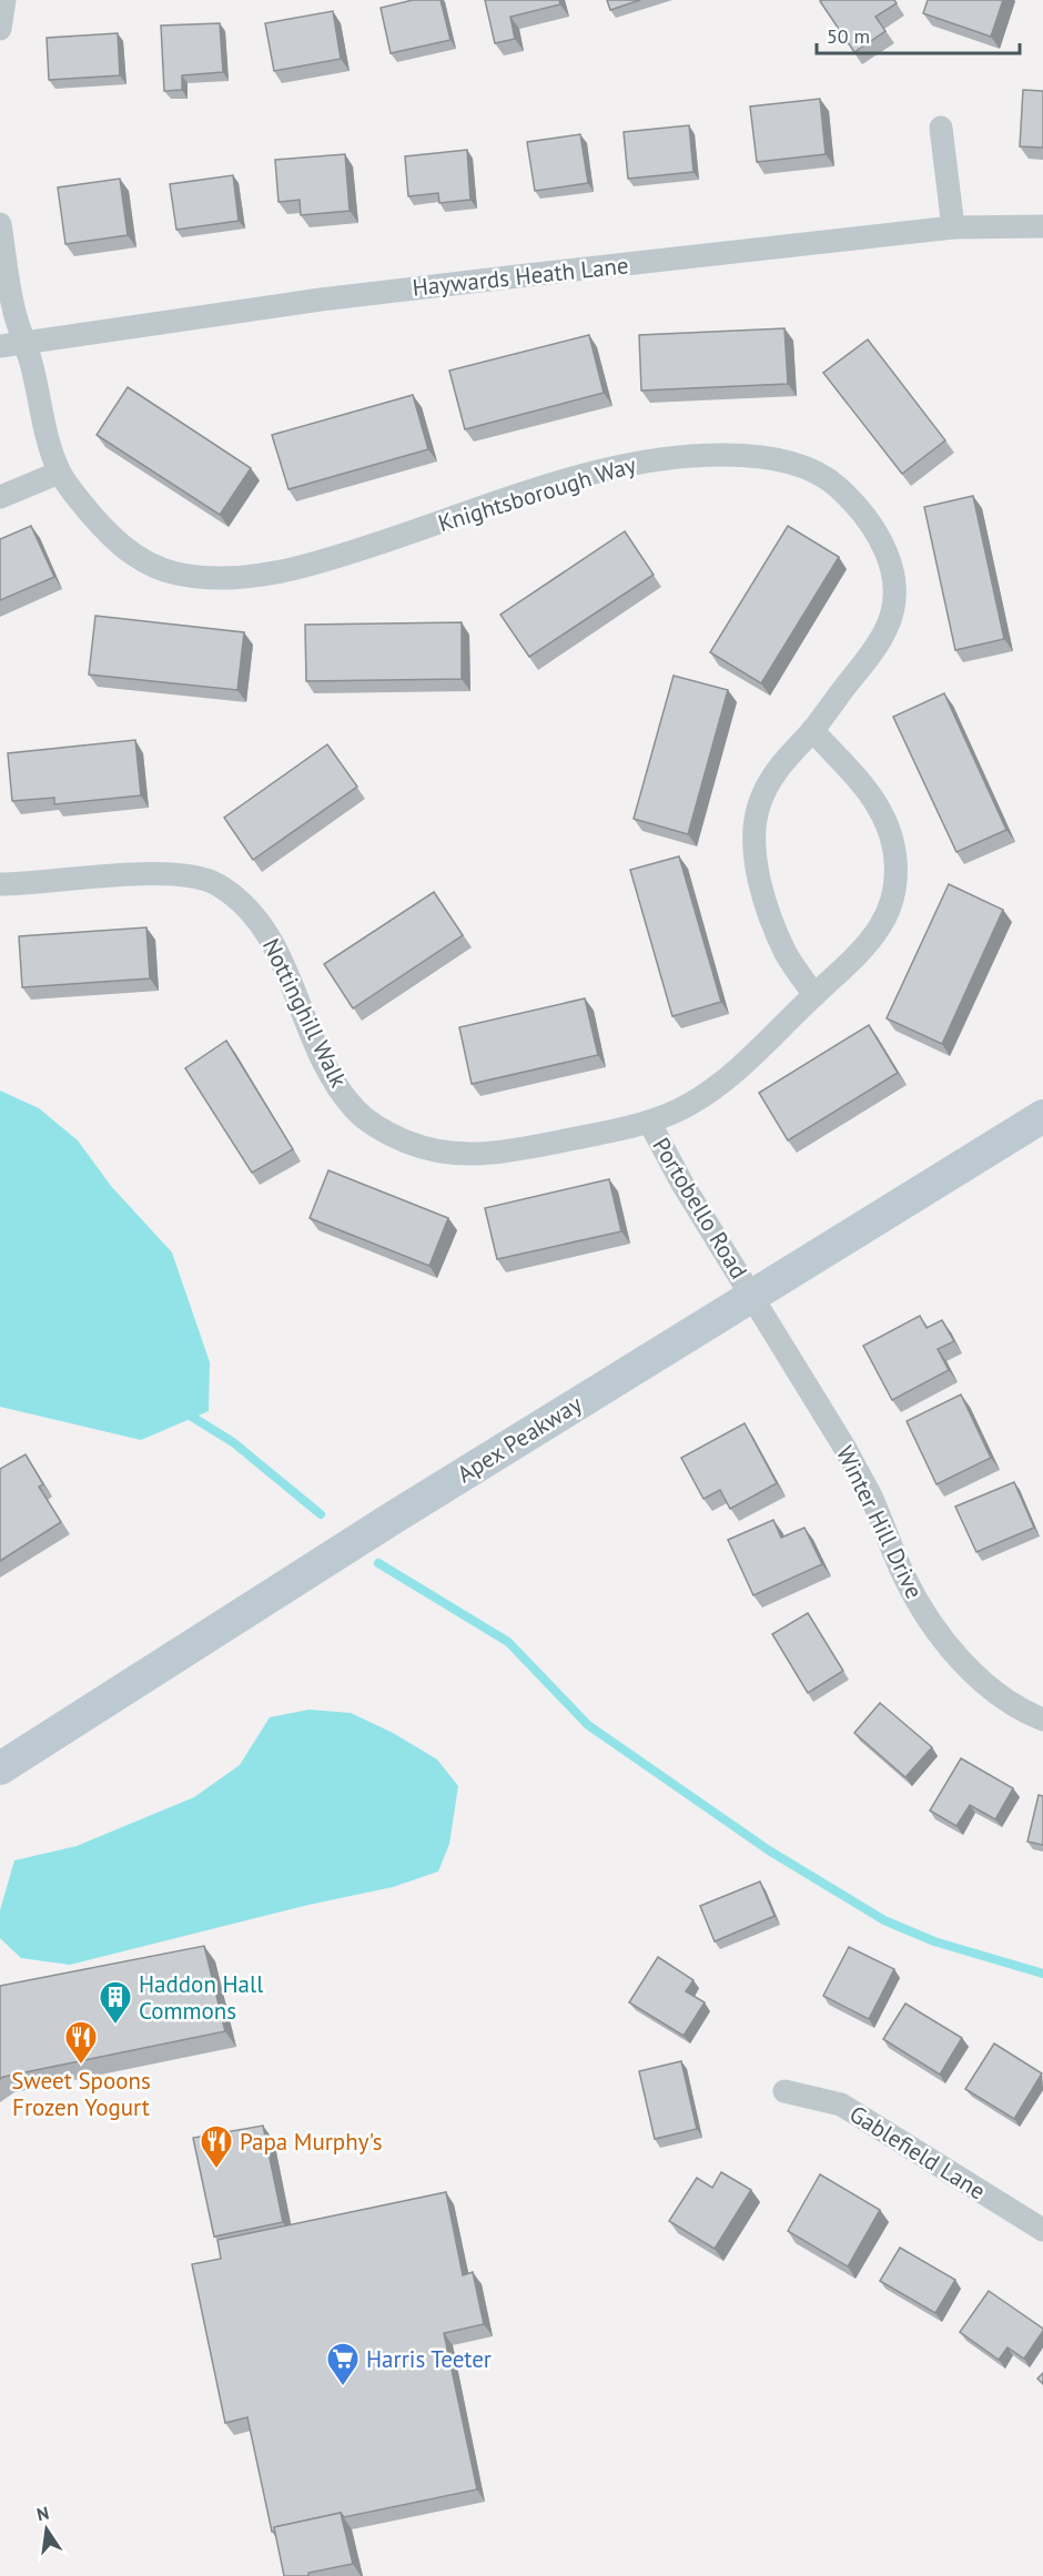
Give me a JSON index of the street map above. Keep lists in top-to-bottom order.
{
  "streets": {
    "main road": ["Apex Peakway"],
    "street": [
      "Haywards Heath Lane",
      "Knightsborough Way",
      "Nottinghill Walk",
      "Portobello Road",
      "Winter Hill Drive",
      "Gablefield Lane"
    ]
  },
  "crossings": [
    ["Haywards Heath Lane", "Knightsborough Way"],
    ["Nottinghill Walk", "Portobello Road"],
    ["Portobello Road", "Apex Peakway"],
    ["Portobello Road", "Winter Hill Drive"],
    ["Apex Peakway", "Winter Hill Drive"]
  ],
  "places": {
    "building": ["Haddon Hall Commons"],
    "restaurant": ["Sweet Spoons Frozen Yogurt", "Papa Murphy's"],
    "supermarket": ["Harris Teeter"]
  },
  "scale_bar": "50 m",
  "north": "top"
}
